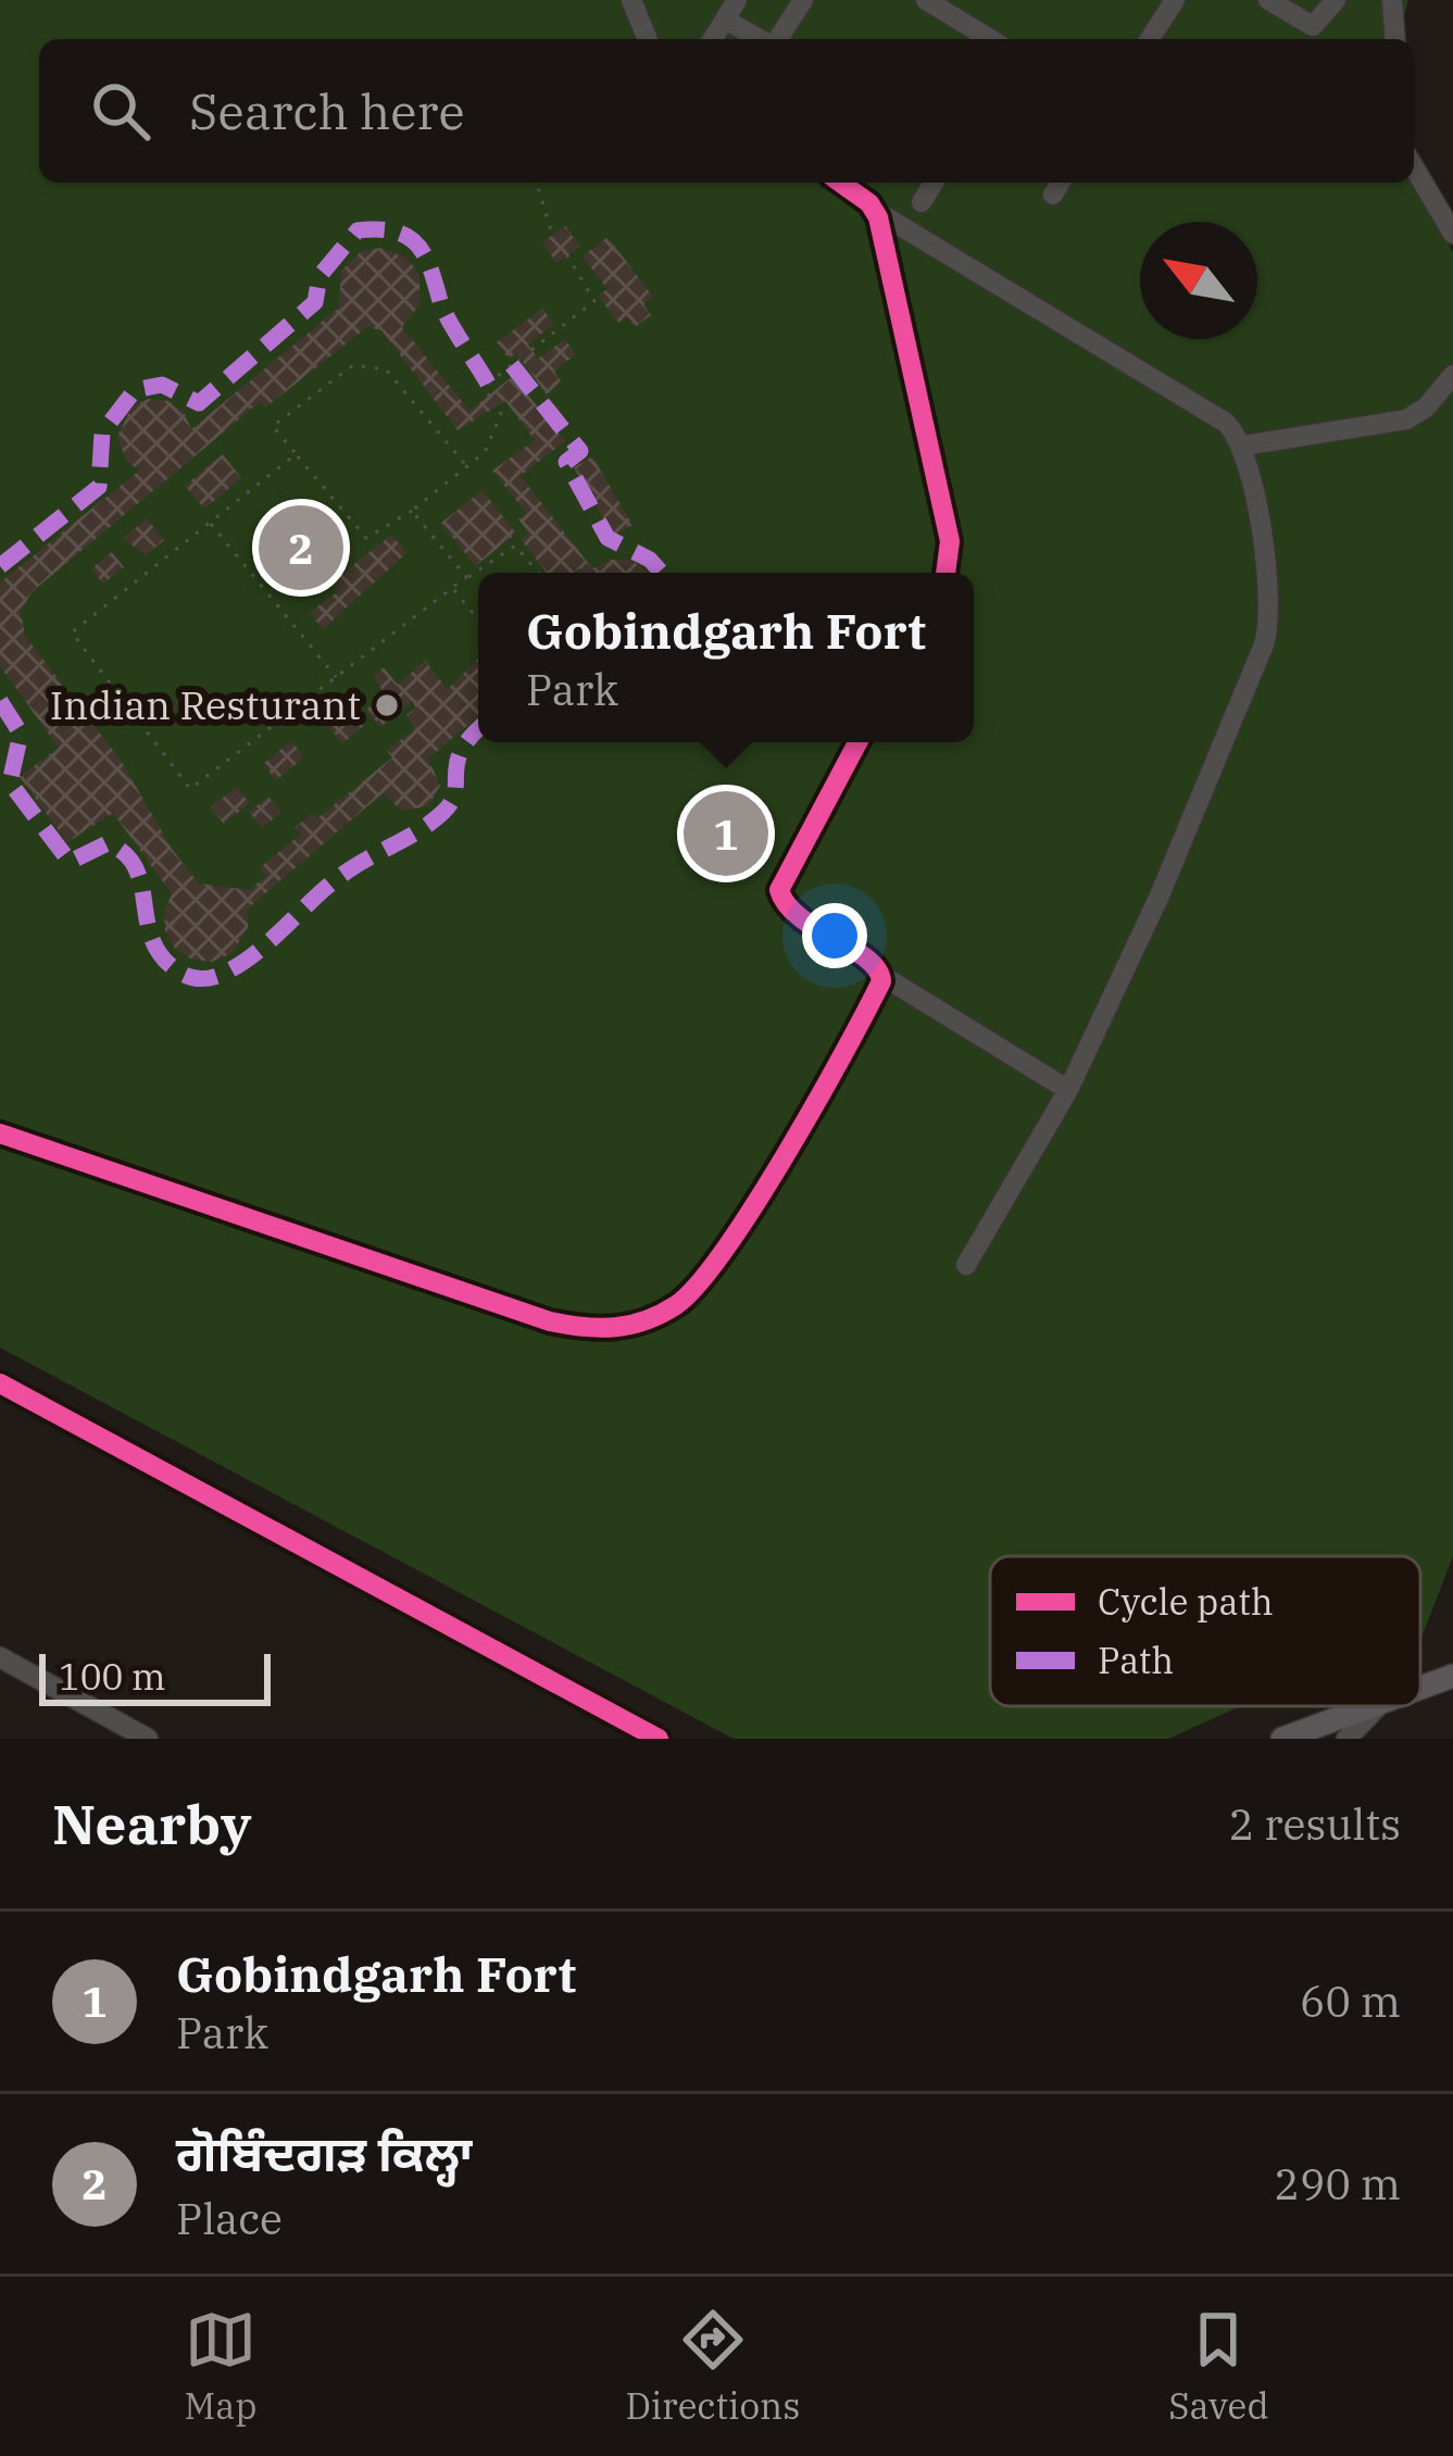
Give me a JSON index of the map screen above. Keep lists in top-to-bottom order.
{
  "places": ["Indian Resturant"],
  "legend": ["Cycle path", "Path"],
  "scale_bar": "100 m",
  "north": "top left",
  "page": {
    "search": "Search here",
    "pins": ["2", "1"],
    "popup": ["Gobindgarh Fort", "Park"],
    "scale": "100 m",
    "heading": ["Nearby", "2 results"],
    "list": [
      {
        "mark": "1",
        "name": "Gobindgarh Fort",
        "note": "Park",
        "value": "60 m"
      },
      {
        "mark": "2",
        "name": "ਗੋਬਿੰਦਗੜ ਕਿਲ੍ਹਾ",
        "note": "Place",
        "value": "290 m"
      }
    ],
    "nav": ["Map", "Directions", "Saved"]
  }
}
